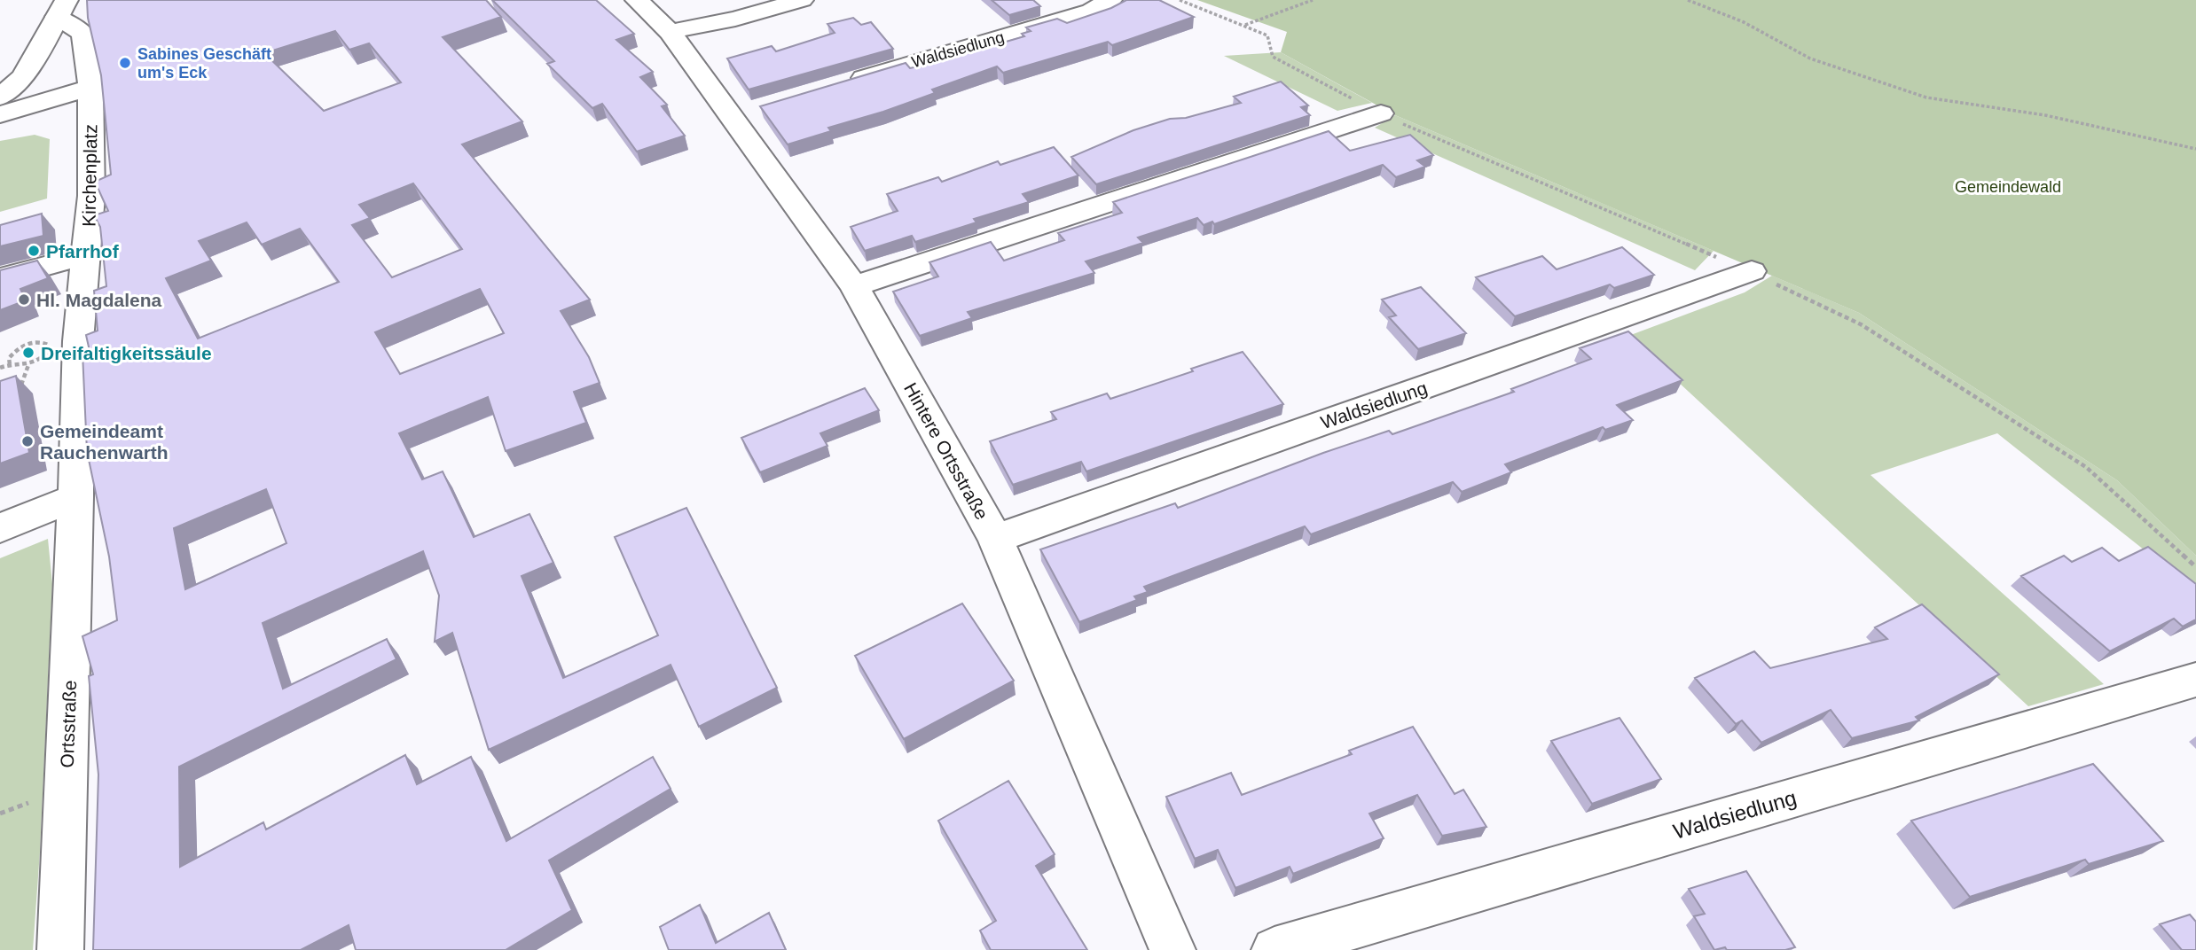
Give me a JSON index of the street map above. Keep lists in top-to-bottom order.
{
  "streets": {
    "street": [
      "Waldsiedlung",
      "Kirchenplatz",
      "Hintere Ortsstraße",
      "Ortsstraße"
    ]
  },
  "crossings": [
    ["Waldsiedlung", "Hintere Ortsstraße"],
    ["Kirchenplatz", "Ortsstraße"]
  ],
  "parks": ["Gemeindewald"],
  "places": [
    "Sabines Geschäft um's Eck",
    "Pfarrhof",
    "Hl. Magdalena",
    "Dreifaltigkeitssäule",
    "Gemeindeamt Rauchenwarth"
  ]
}
